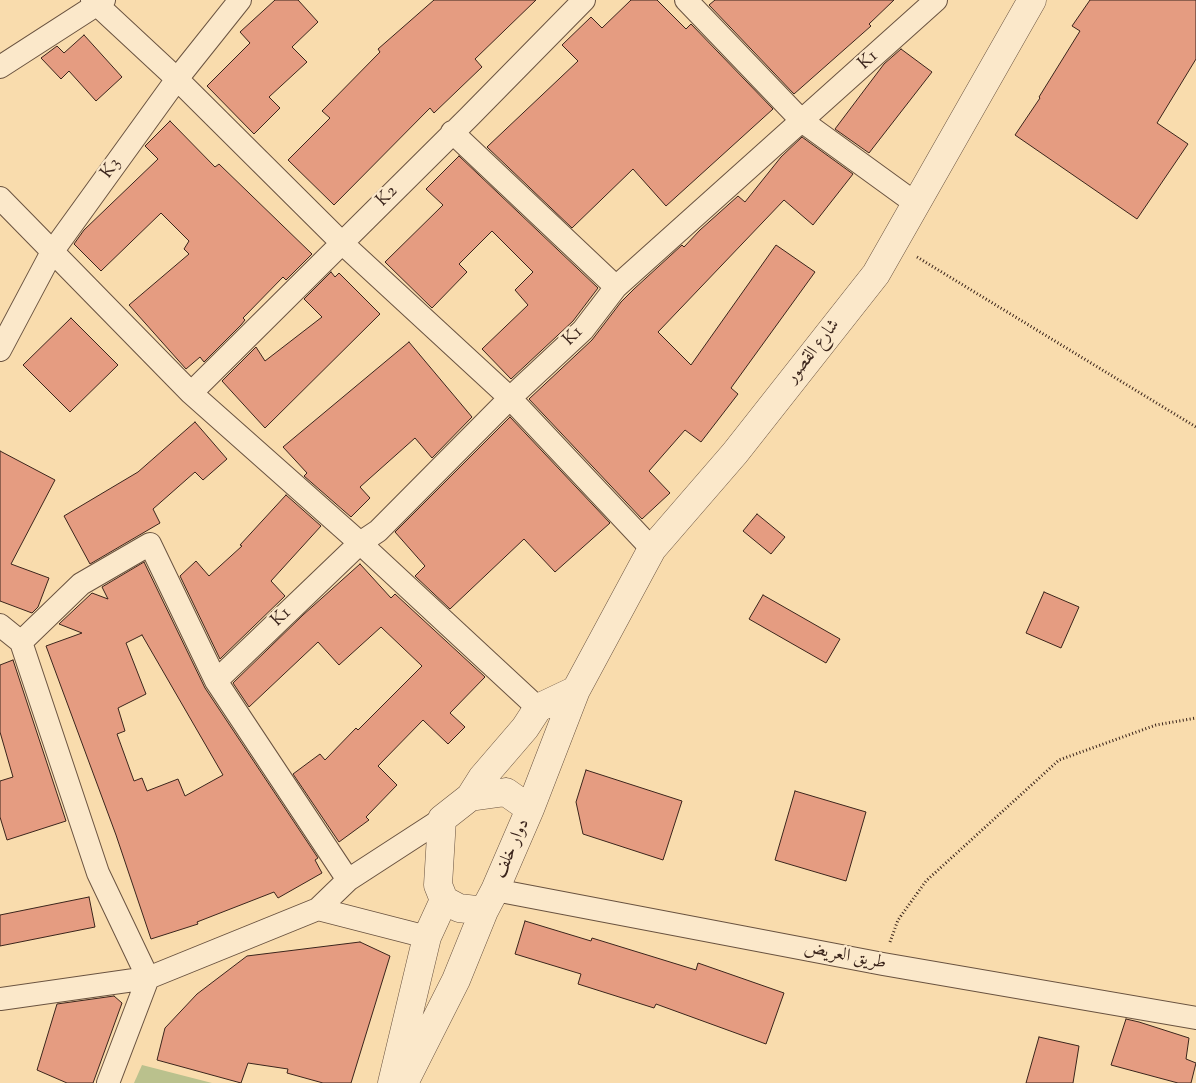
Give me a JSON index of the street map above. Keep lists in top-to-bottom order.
{
  "streets": {
    "street": [
      "K1",
      "K3",
      "K2",
      "شارع القصور",
      "دوار خلف",
      "طريق العريض"
    ]
  },
  "crossings": [
    ["شارع القصور", "دوار خلف"],
    ["دوار خلف", "طريق العريض"]
  ]
}
